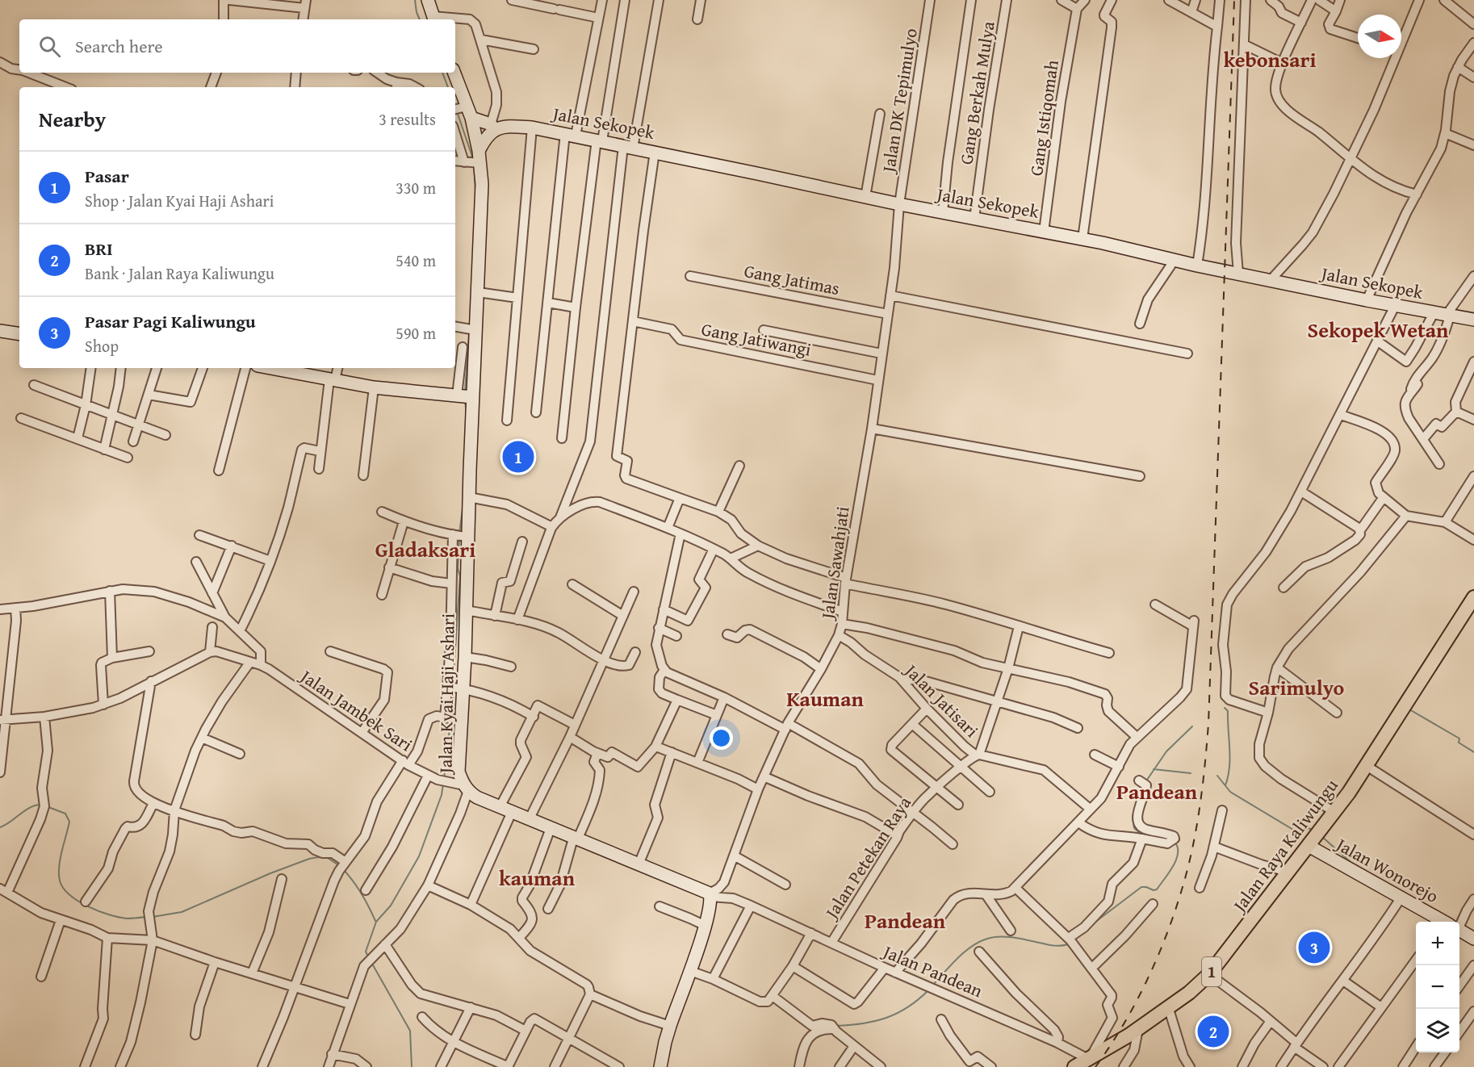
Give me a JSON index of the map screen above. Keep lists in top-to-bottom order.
{
  "streets": {
    "main road": [
      "Jalan Sekopek",
      "Jalan Kyai Haji Ashari",
      "Jalan Raya Kaliwungu",
      "Jalan Wonorejo",
      "1"
    ],
    "street": [
      "Gang Berkah Mulya",
      "Jalan DK Tepimulyo",
      "Gang Istiqomah",
      "Gang Jatimas",
      "Gang Jatiwangi",
      "Jalan Sawahjati",
      "Jalan Jatisari",
      "Jalan Jambek Sari",
      "Jalan Petekan Raya",
      "Jalan Pandean"
    ]
  },
  "crossings": [
    ["Gang Berkah Mulya", "Jalan Sekopek"],
    ["Jalan DK Tepimulyo", "Jalan Sekopek"],
    ["Jalan DK Tepimulyo", "Jalan Sawahjati"],
    ["Gang Istiqomah", "Jalan Sekopek"],
    ["Jalan Sekopek", "Jalan Sawahjati"],
    ["Gang Jatimas", "Jalan Sawahjati"],
    ["Gang Jatiwangi", "Jalan Sawahjati"],
    ["Jalan Sawahjati", "Jalan Kyai Haji Ashari"],
    ["Jalan Sawahjati", "Jalan Jatisari"],
    ["Jalan Sawahjati", "Jalan Pandean"],
    ["Jalan Kyai Haji Ashari", "Jalan Jambek Sari"],
    ["Jalan Kyai Haji Ashari", "Jalan Pandean"],
    ["Jalan Jatisari", "Jalan Petekan Raya"],
    ["Jalan Raya Kaliwungu", "Jalan Wonorejo"],
    ["Jalan Raya Kaliwungu", "Jalan Pandean"],
    ["Jalan Petekan Raya", "Jalan Pandean"]
  ],
  "districts": [
    "kebonsari",
    "Sekopek Wetan",
    "Gladaksari",
    "Sarimulyo",
    "Kauman",
    "Pandean",
    "kauman",
    "Pandean"
  ],
  "north": "right",
  "page": {
    "search": "Search here",
    "heading": ["Nearby", "3 results"],
    "list": [
      {
        "mark": "1",
        "name": "Pasar",
        "note": "Shop · Jalan Kyai Haji Ashari",
        "value": "330 m"
      },
      {
        "mark": "2",
        "name": "BRI",
        "note": "Bank · Jalan Raya Kaliwungu",
        "value": "540 m"
      },
      {
        "mark": "3",
        "name": "Pasar Pagi Kaliwungu",
        "note": "Shop",
        "value": "590 m"
      }
    ],
    "pins": ["1", "3", "2"],
    "map_buttons": ["+", "−"]
  }
}
